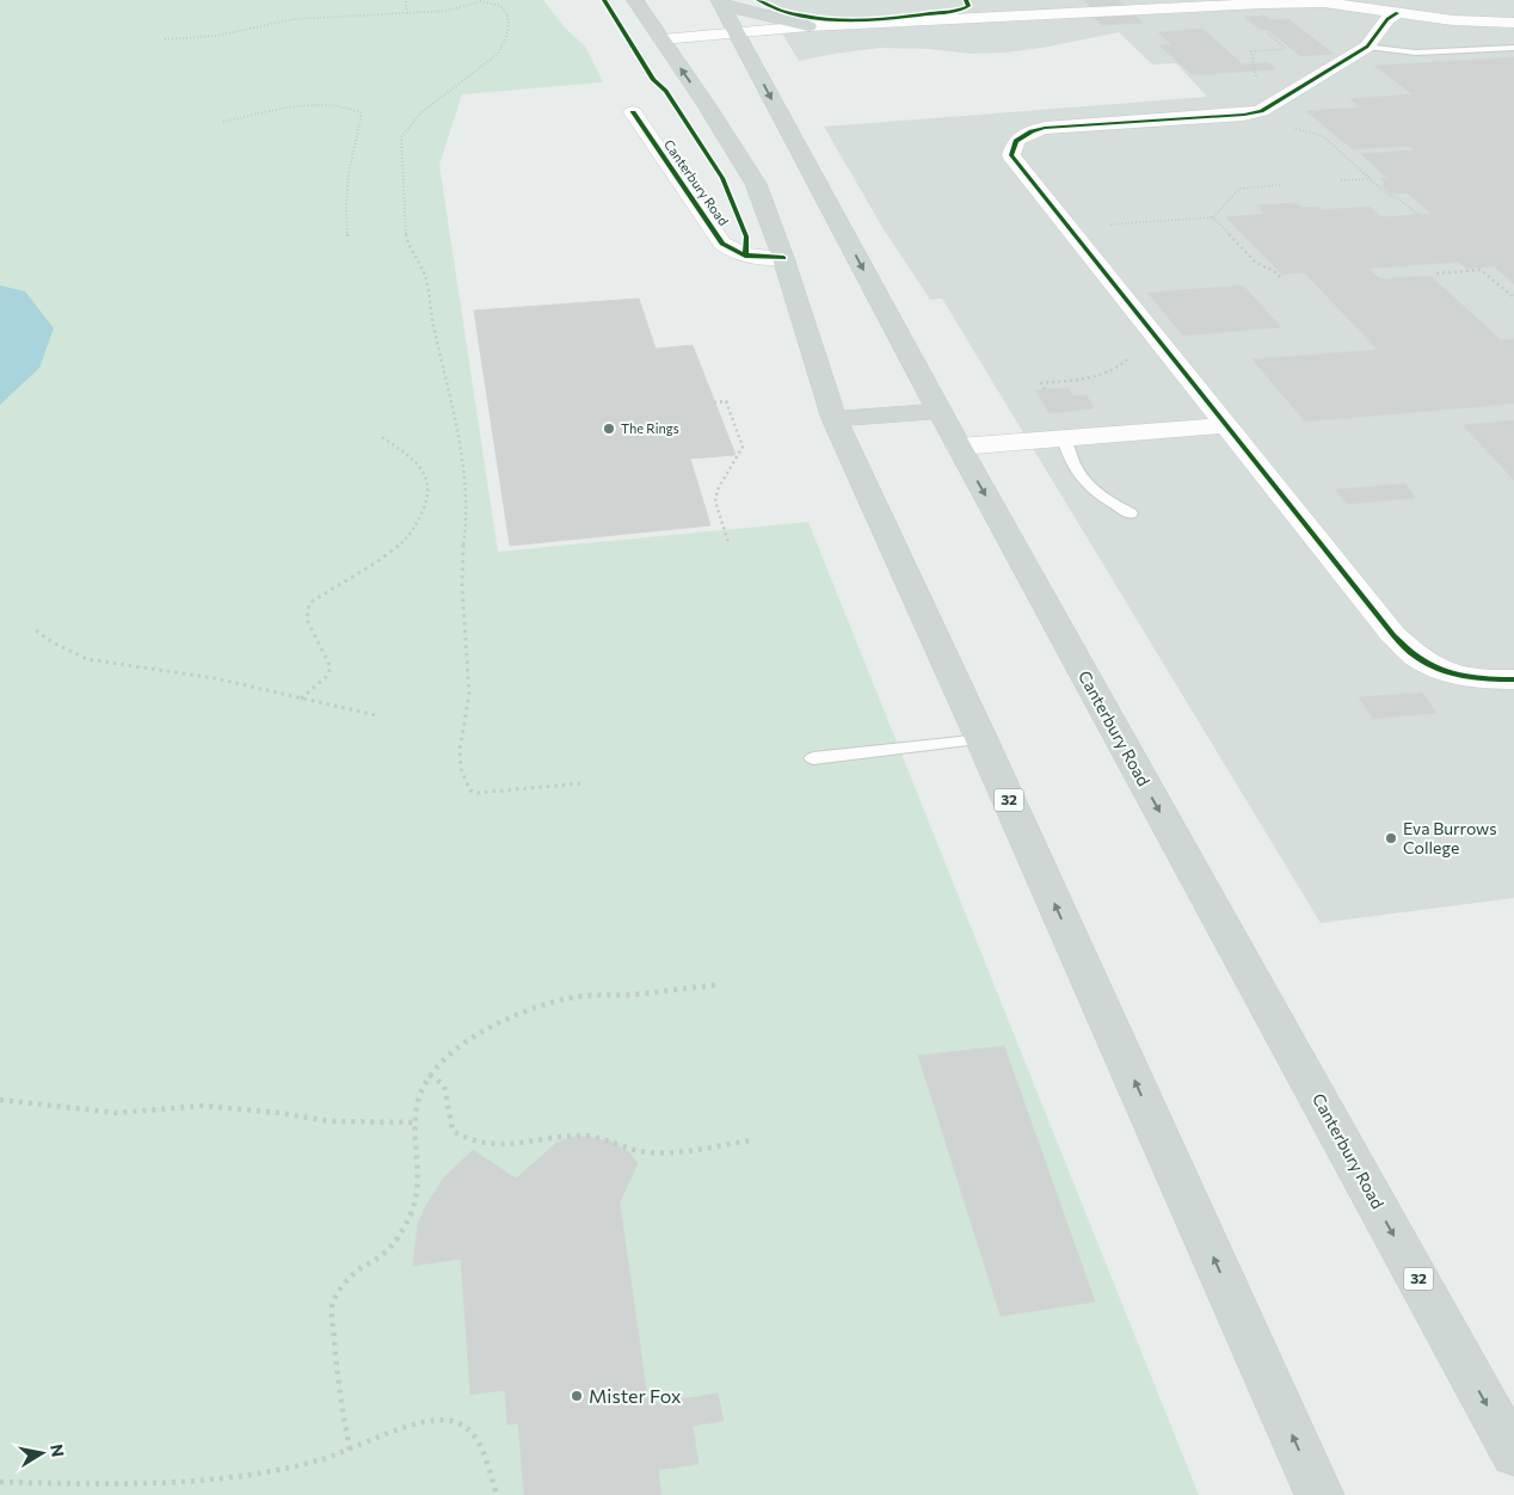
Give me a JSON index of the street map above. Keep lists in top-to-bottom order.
{
  "streets": {
    "main road": ["Canterbury Road", "32"]
  },
  "crossings": [
    ["Canterbury Road", "32"]
  ],
  "places": ["The Rings", "Eva Burrows College", "Mister Fox"],
  "north": "right"
}
